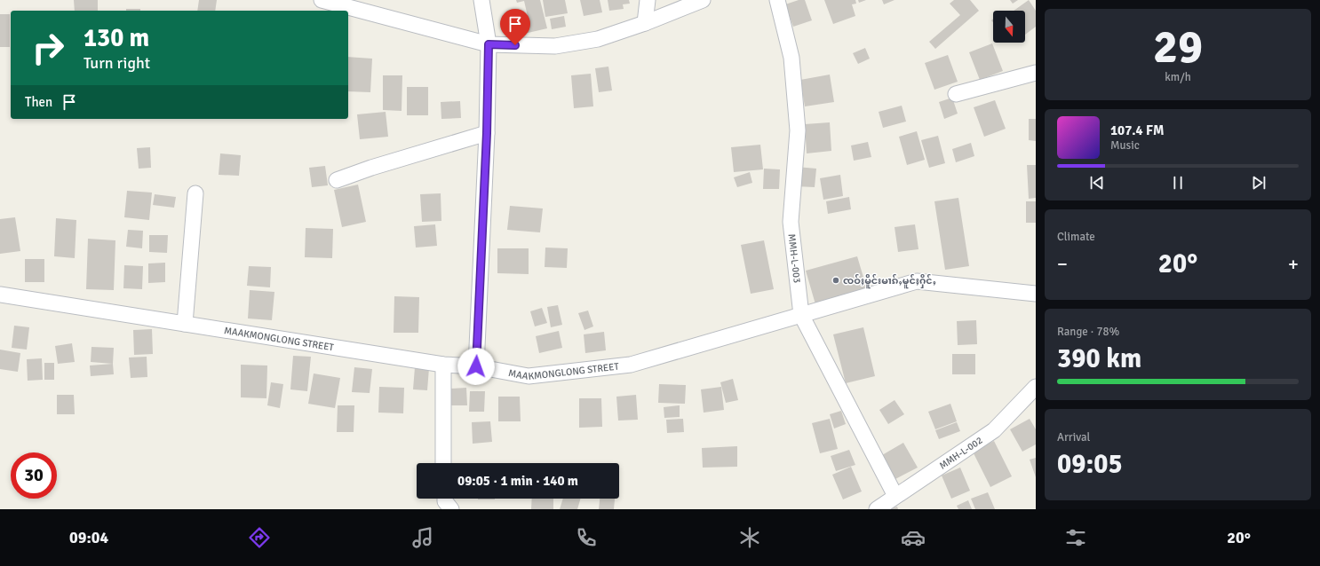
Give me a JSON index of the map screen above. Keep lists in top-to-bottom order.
{
  "streets": {
    "street": ["MMH-L-003", "MAAKMONGLONG STREET", "MMH-L-002"]
  },
  "crossings": [
    ["MMH-L-003", "MAAKMONGLONG STREET"],
    ["MMH-L-003", "MMH-L-002"]
  ],
  "places": ["ၸဝ်ႈမိူင်းမၢၵ်ႇမူင်ႈႁိင်ႇ"],
  "north": "bottom",
  "page": {
    "tile": [
      ["29", "km/h"],
      "Climate",
      ["Range · 78%", "390 km"],
      ["Arrival", "09:05"]
    ],
    "turn": ["130 m", "Turn right"],
    "then": "Then",
    "song": ["107.4 FM", "Music"],
    "heat": ["−", "20°", "+"],
    "limit": "30",
    "trip": "09:05 · 1 min · 140 m",
    "tabs": ["09:04", "20°"]
  }
}
